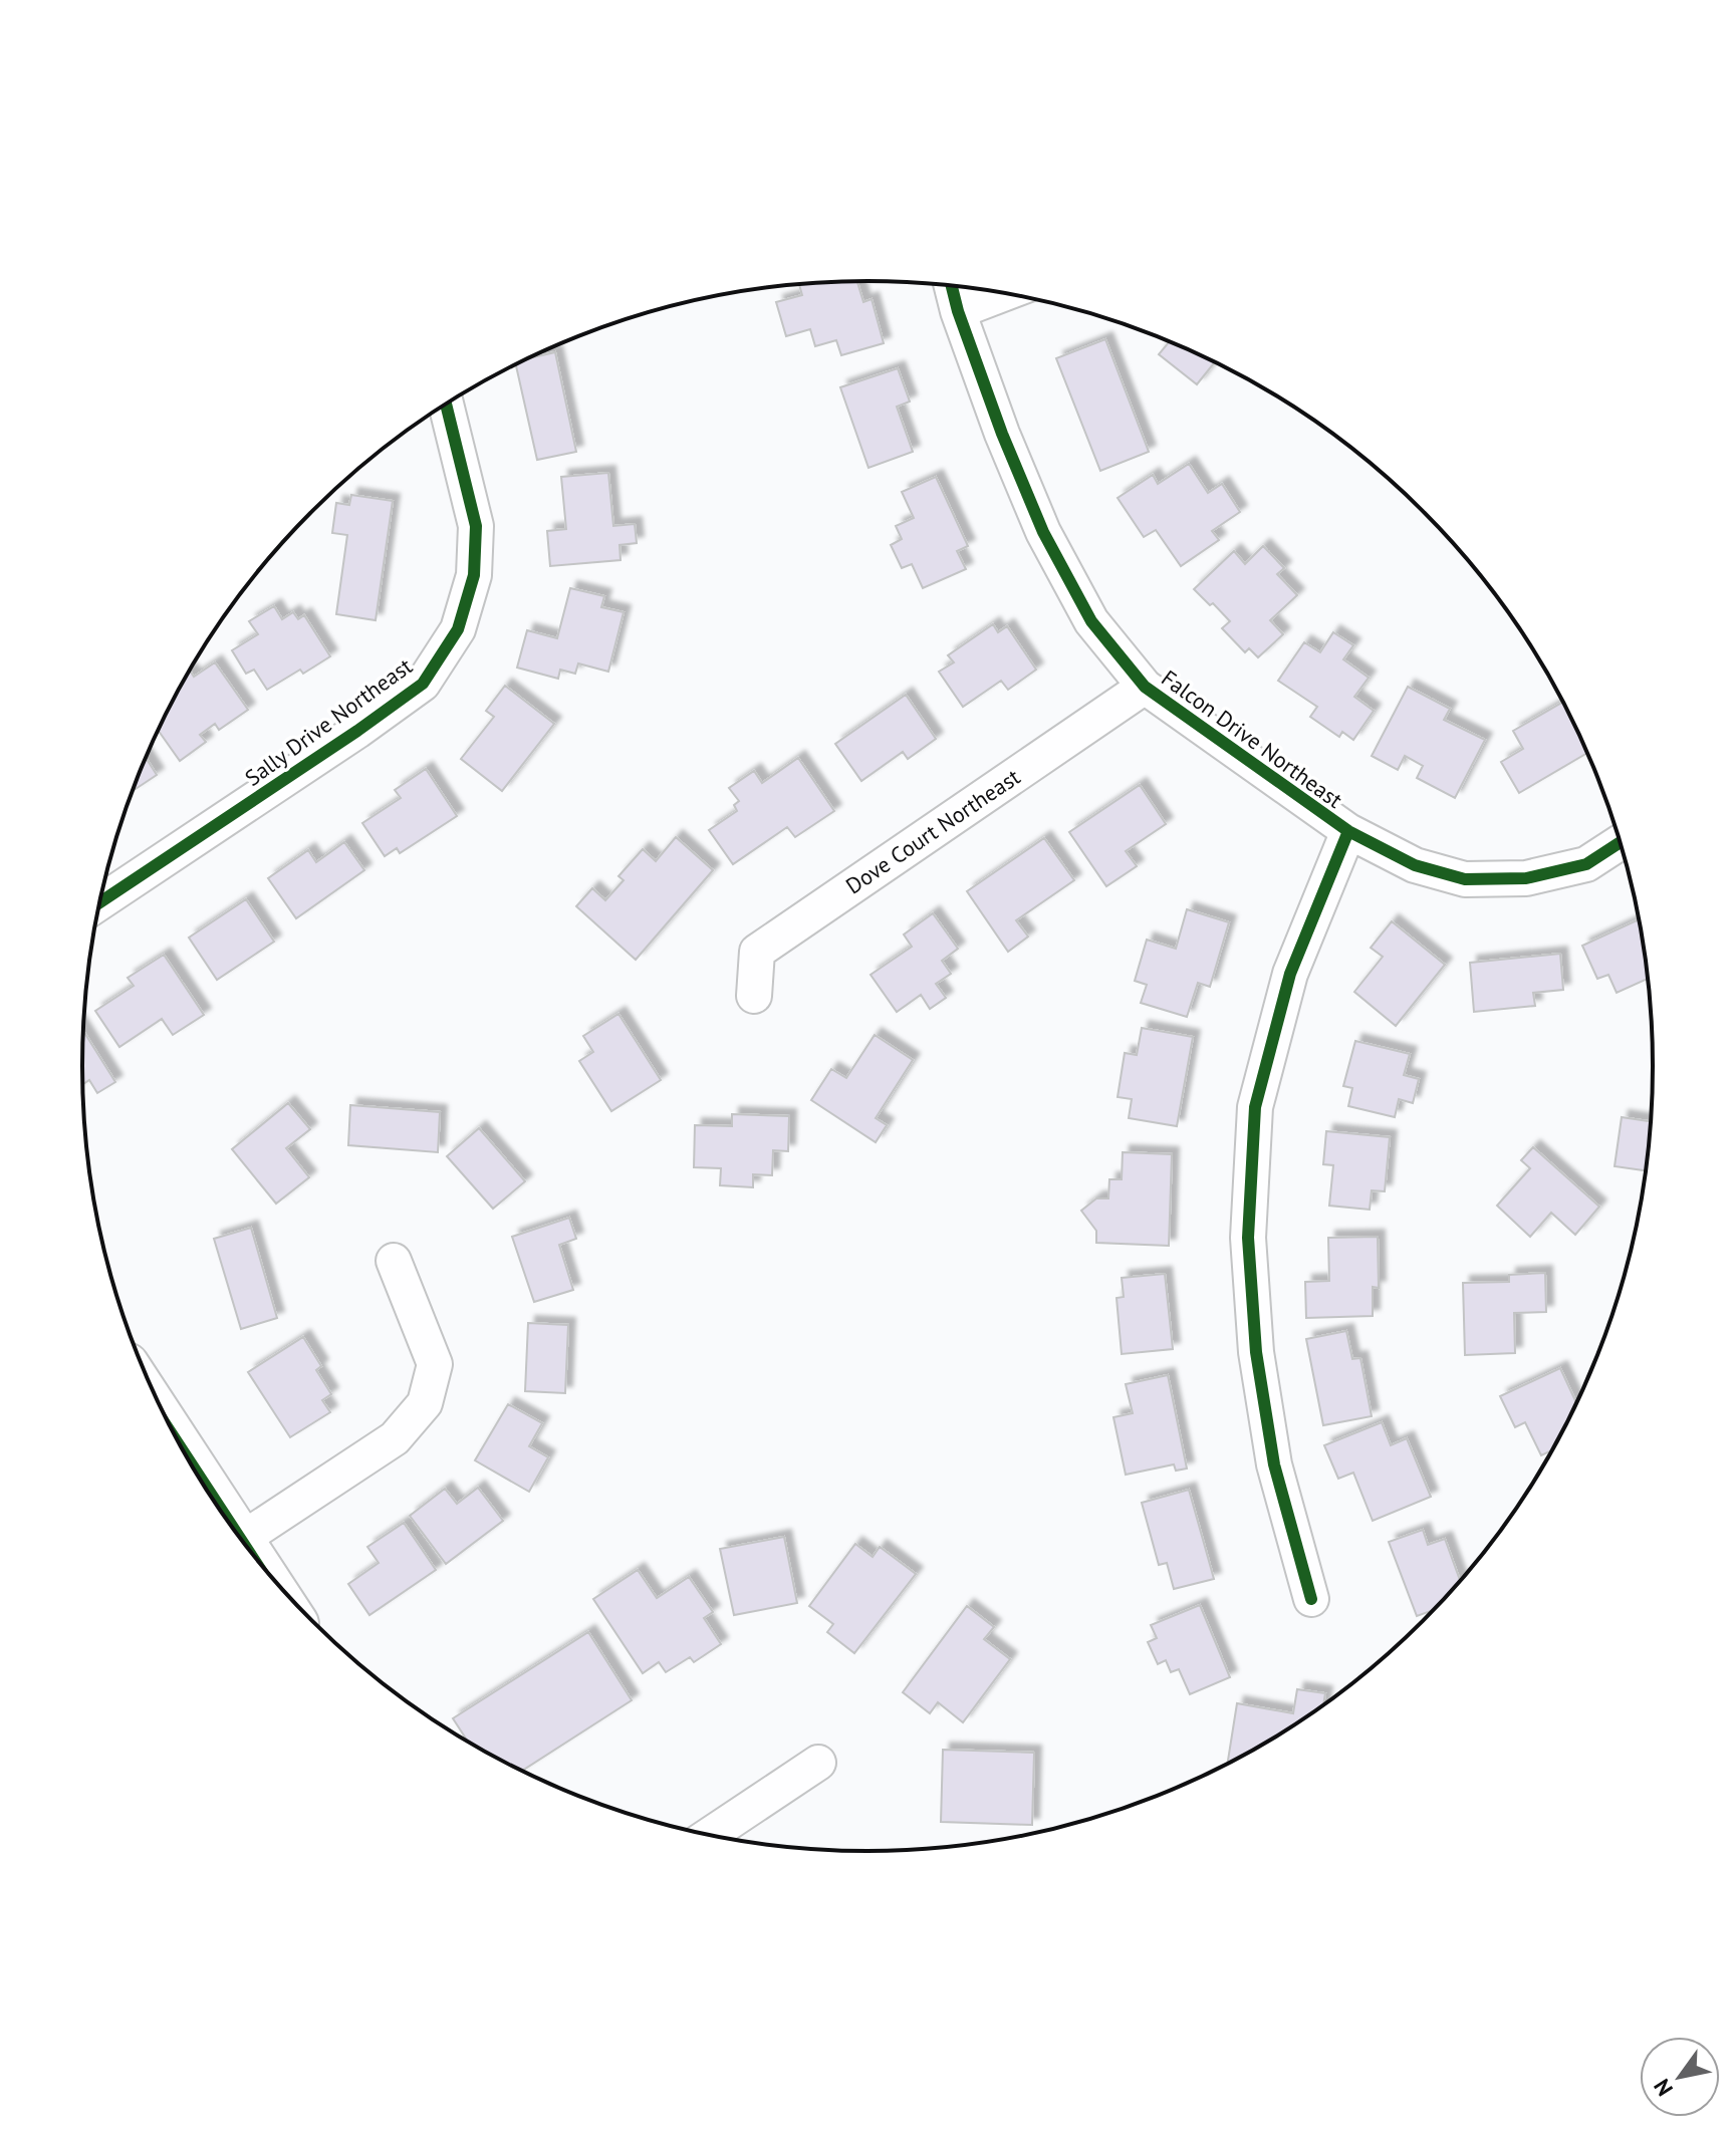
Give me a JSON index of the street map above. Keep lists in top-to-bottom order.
{
  "streets": {
    "street": ["Sally Drive Northeast", "Falcon Drive Northeast", "Dove Court Northeast"]
  },
  "crossings": [
    ["Falcon Drive Northeast", "Dove Court Northeast"]
  ],
  "north": "bottom left"
}
